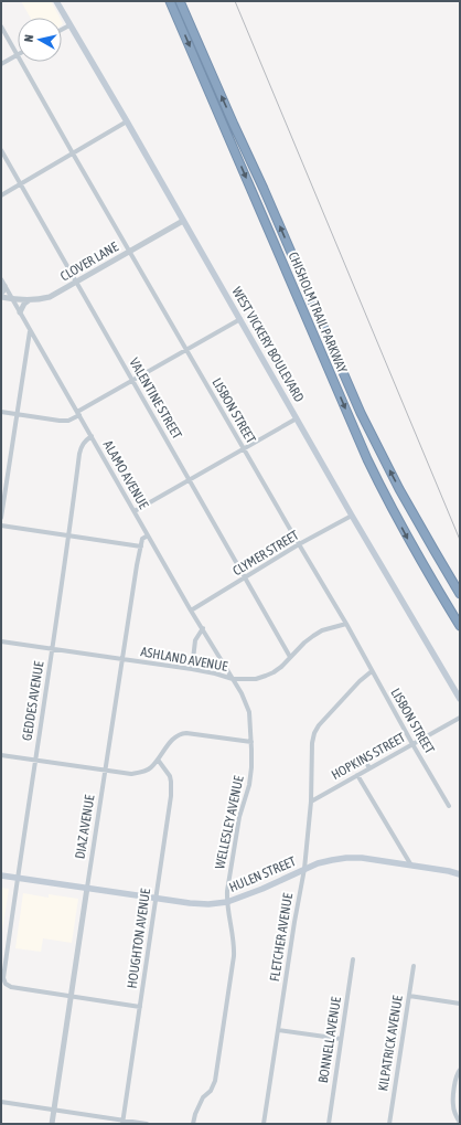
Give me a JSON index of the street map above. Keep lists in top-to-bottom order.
{
  "streets": {
    "highway": ["CHISHOLM TRAIL PARKWAY"],
    "main road": ["WEST VICKERY BOULEVARD", "HULEN STREET"],
    "street": [
      "CLOVER LANE",
      "VALENTINE STREET",
      "LISBON STREET",
      "ALAMO AVENUE",
      "CLYMER STREET",
      "ASHLAND AVENUE",
      "GEDDES AVENUE",
      "HOPKINS STREET",
      "WELLESLEY AVENUE",
      "DIAZ AVENUE",
      "FLETCHER AVENUE",
      "HOUGHTON AVENUE",
      "BONNELL AVENUE",
      "KILPATRICK AVENUE"
    ]
  },
  "crossings": [
    ["CLOVER LANE", "WEST VICKERY BOULEVARD"],
    ["CLOVER LANE", "VALENTINE STREET"],
    ["CLOVER LANE", "LISBON STREET"],
    ["CLOVER LANE", "ALAMO AVENUE"],
    ["WEST VICKERY BOULEVARD", "CLYMER STREET"],
    ["VALENTINE STREET", "CLYMER STREET"],
    ["VALENTINE STREET", "ASHLAND AVENUE"],
    ["LISBON STREET", "CLYMER STREET"],
    ["LISBON STREET", "ASHLAND AVENUE"],
    ["LISBON STREET", "HOPKINS STREET"],
    ["LISBON STREET", "FLETCHER AVENUE"],
    ["ALAMO AVENUE", "CLYMER STREET"],
    ["ALAMO AVENUE", "ASHLAND AVENUE"],
    ["ALAMO AVENUE", "GEDDES AVENUE"],
    ["ALAMO AVENUE", "WELLESLEY AVENUE"],
    ["ALAMO AVENUE", "DIAZ AVENUE"],
    ["ASHLAND AVENUE", "GEDDES AVENUE"],
    ["ASHLAND AVENUE", "WELLESLEY AVENUE"],
    ["ASHLAND AVENUE", "DIAZ AVENUE"],
    ["GEDDES AVENUE", "DIAZ AVENUE"],
    ["GEDDES AVENUE", "HULEN STREET"],
    ["HOPKINS STREET", "FLETCHER AVENUE"],
    ["WELLESLEY AVENUE", "HULEN STREET"],
    ["DIAZ AVENUE", "HULEN STREET"],
    ["HULEN STREET", "FLETCHER AVENUE"],
    ["HULEN STREET", "HOUGHTON AVENUE"]
  ],
  "north": "left"
}
